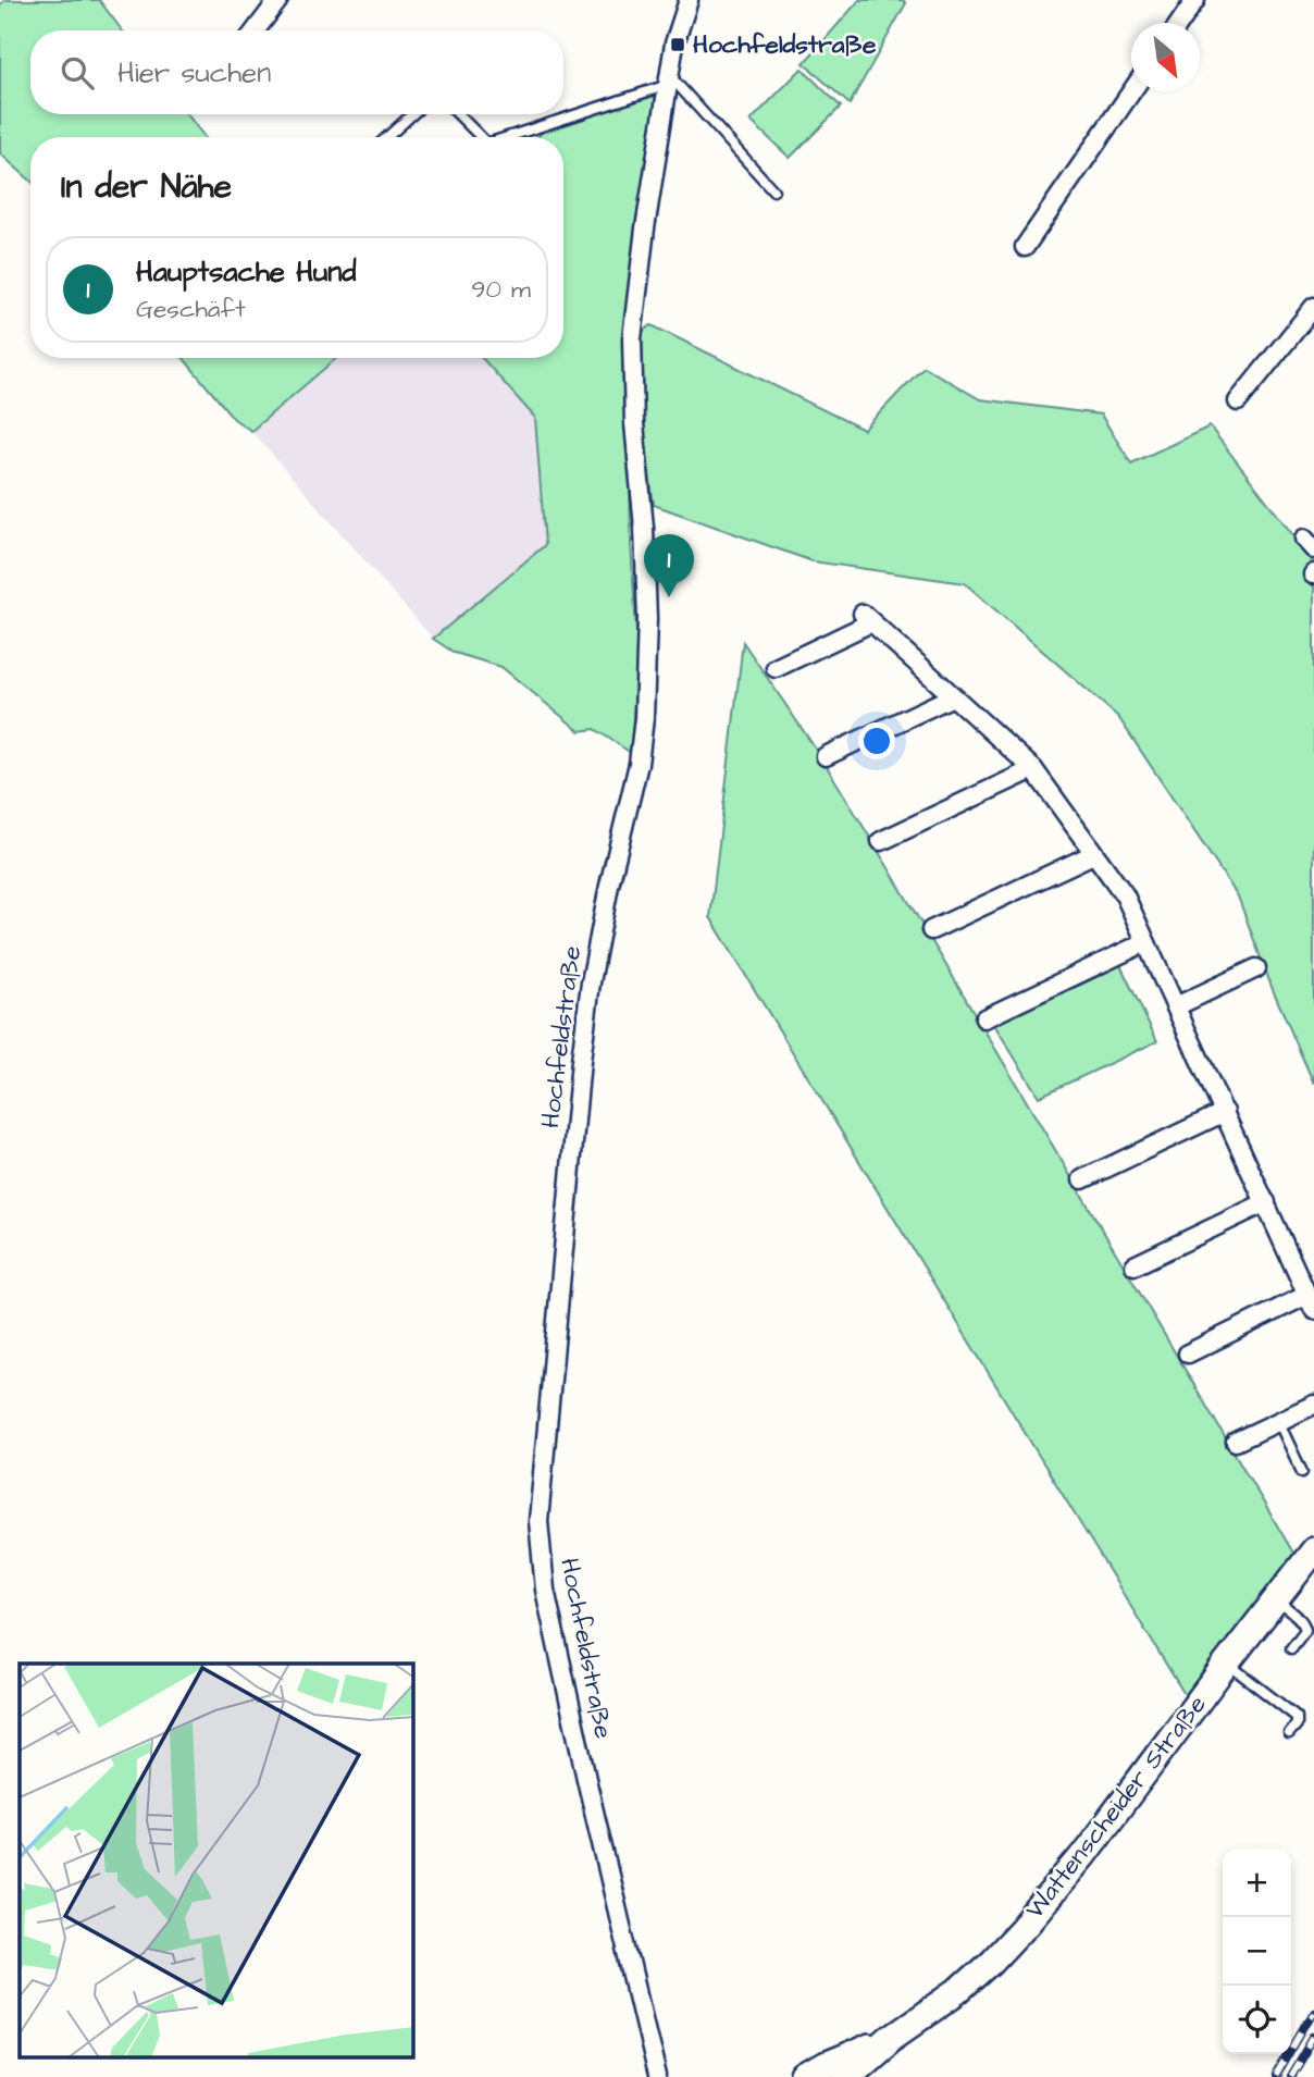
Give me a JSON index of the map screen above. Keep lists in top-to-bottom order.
{
  "streets": {
    "main road": ["Wattenscheider Straße"],
    "street": ["Hochfeldstraße"]
  },
  "places": {
    "transit": ["Hochfeldstraße"]
  },
  "north": "bottom right",
  "page": {
    "search": "Hier suchen",
    "heading": "In der Nähe",
    "list": [
      {
        "mark": "1",
        "name": "Hauptsache Hund",
        "note": "Geschäft",
        "value": "90 m"
      }
    ],
    "pins": "1",
    "map_buttons": ["+", "−"]
  }
}
